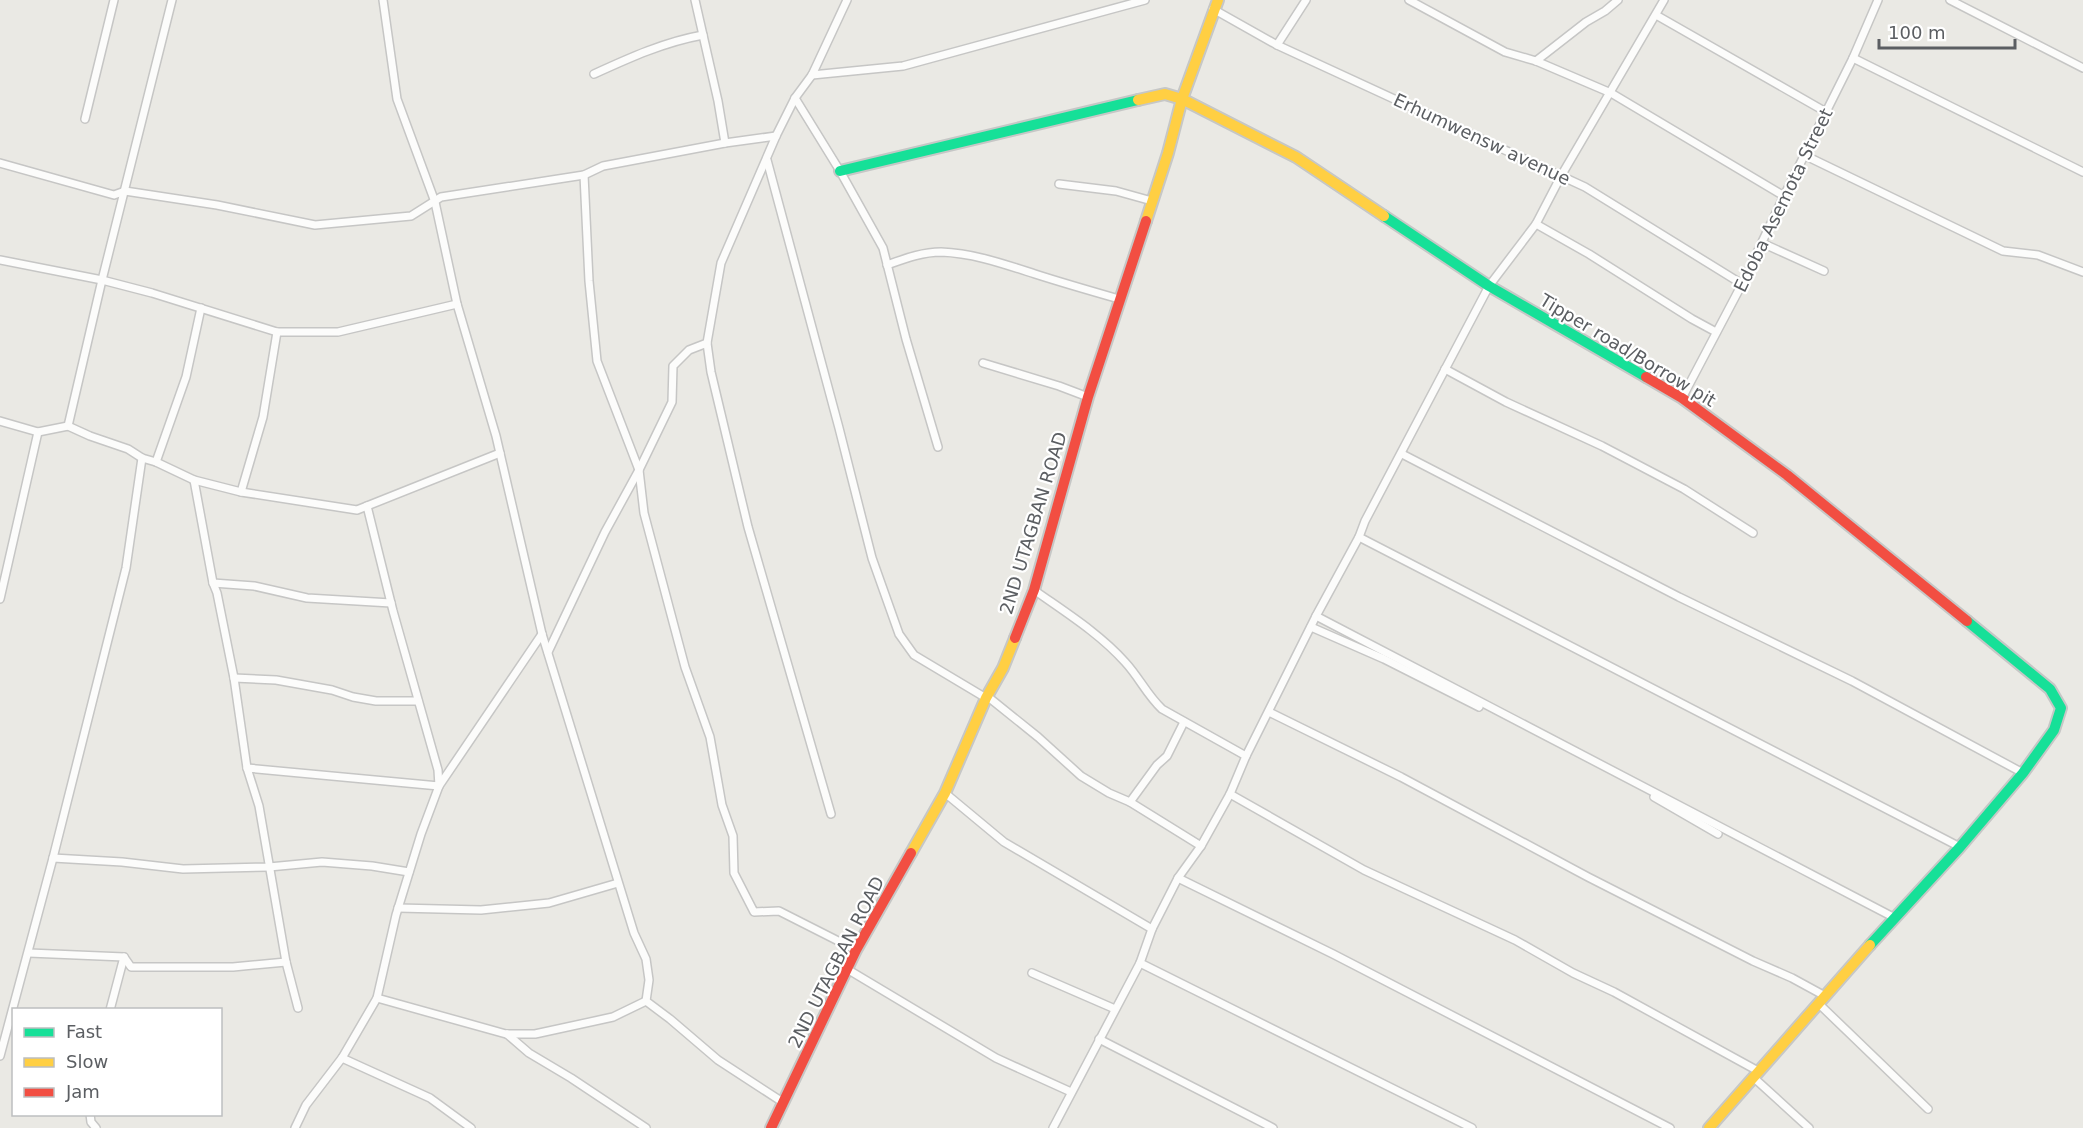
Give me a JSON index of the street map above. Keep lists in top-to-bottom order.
{
  "streets": {
    "street": [
      "Erhumwensw avenue",
      "Edoba Asemota Street",
      "Tipper road/Borrow pit",
      "2ND UTAGBAN ROAD"
    ]
  },
  "crossings": [
    ["Erhumwensw avenue", "Edoba Asemota Street"],
    ["Erhumwensw avenue", "2ND UTAGBAN ROAD"],
    ["Edoba Asemota Street", "Tipper road/Borrow pit"],
    ["Tipper road/Borrow pit", "2ND UTAGBAN ROAD"]
  ],
  "legend": ["Fast", "Slow", "Jam"],
  "scale_bar": "100 m"
}
